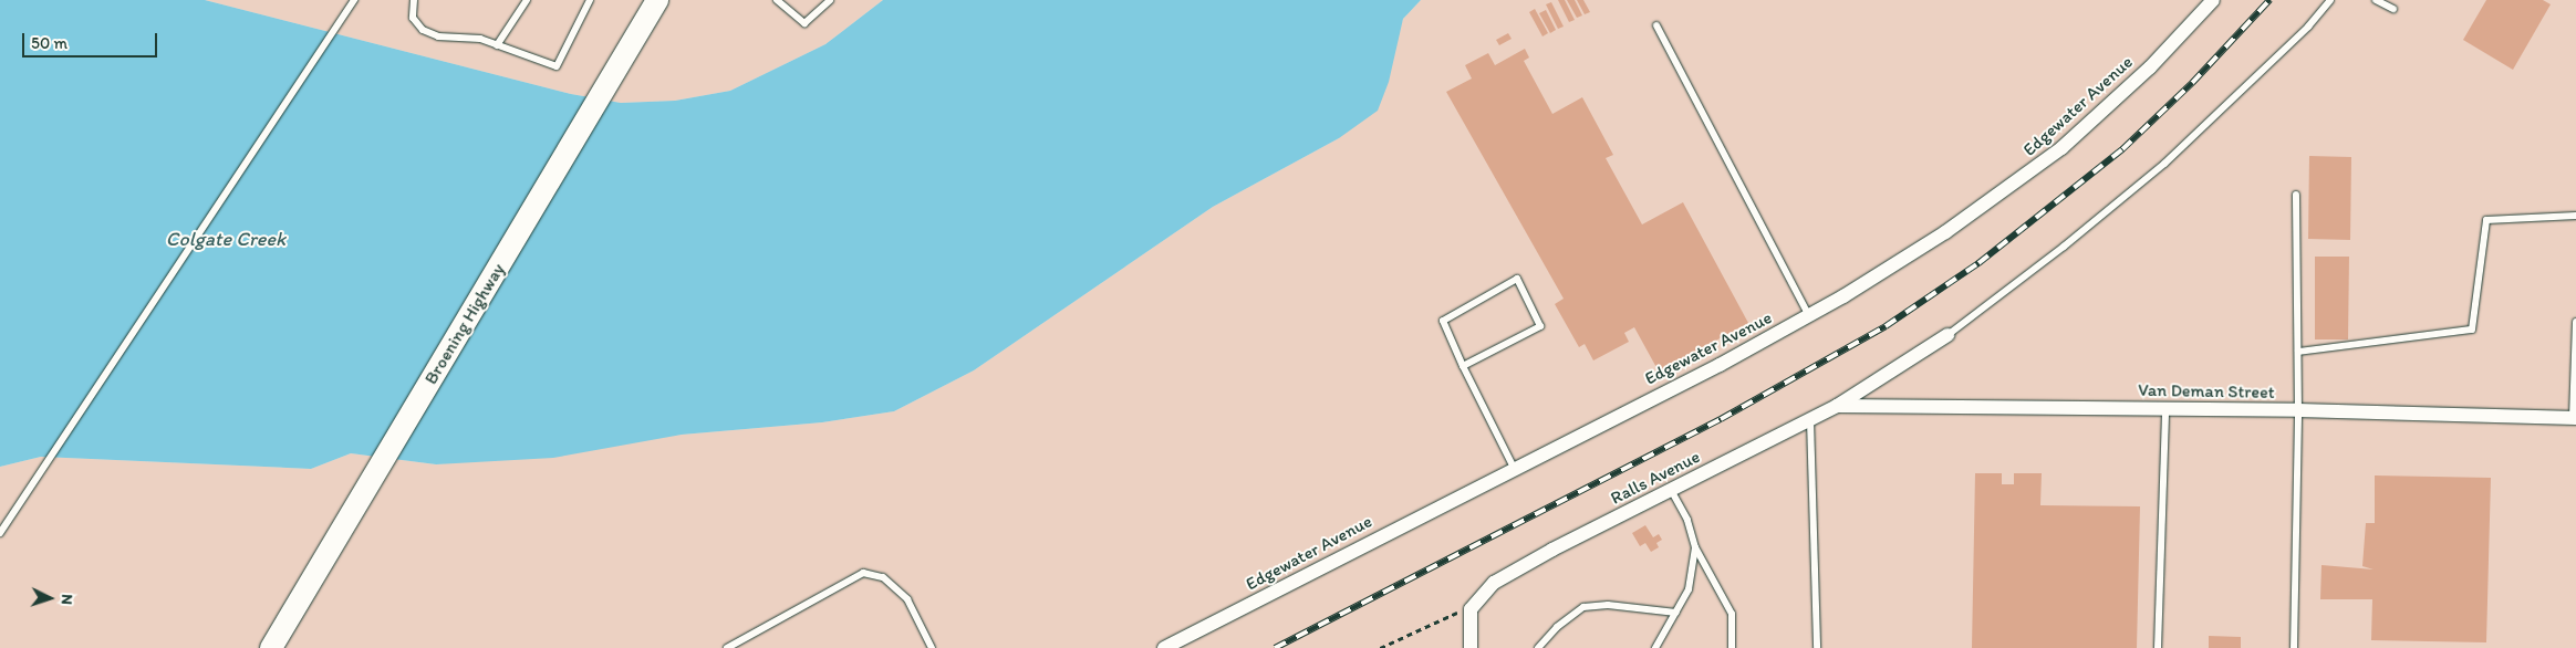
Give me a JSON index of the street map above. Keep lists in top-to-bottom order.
{
  "streets": {
    "main road": ["Broening Highway"],
    "street": ["Edgewater Avenue", "Van Deman Street", "Ralls Avenue"]
  },
  "crossings": [
    ["Van Deman Street", "Ralls Avenue"]
  ],
  "water": ["Colgate Creek"],
  "scale_bar": "50 m",
  "north": "right"
}
